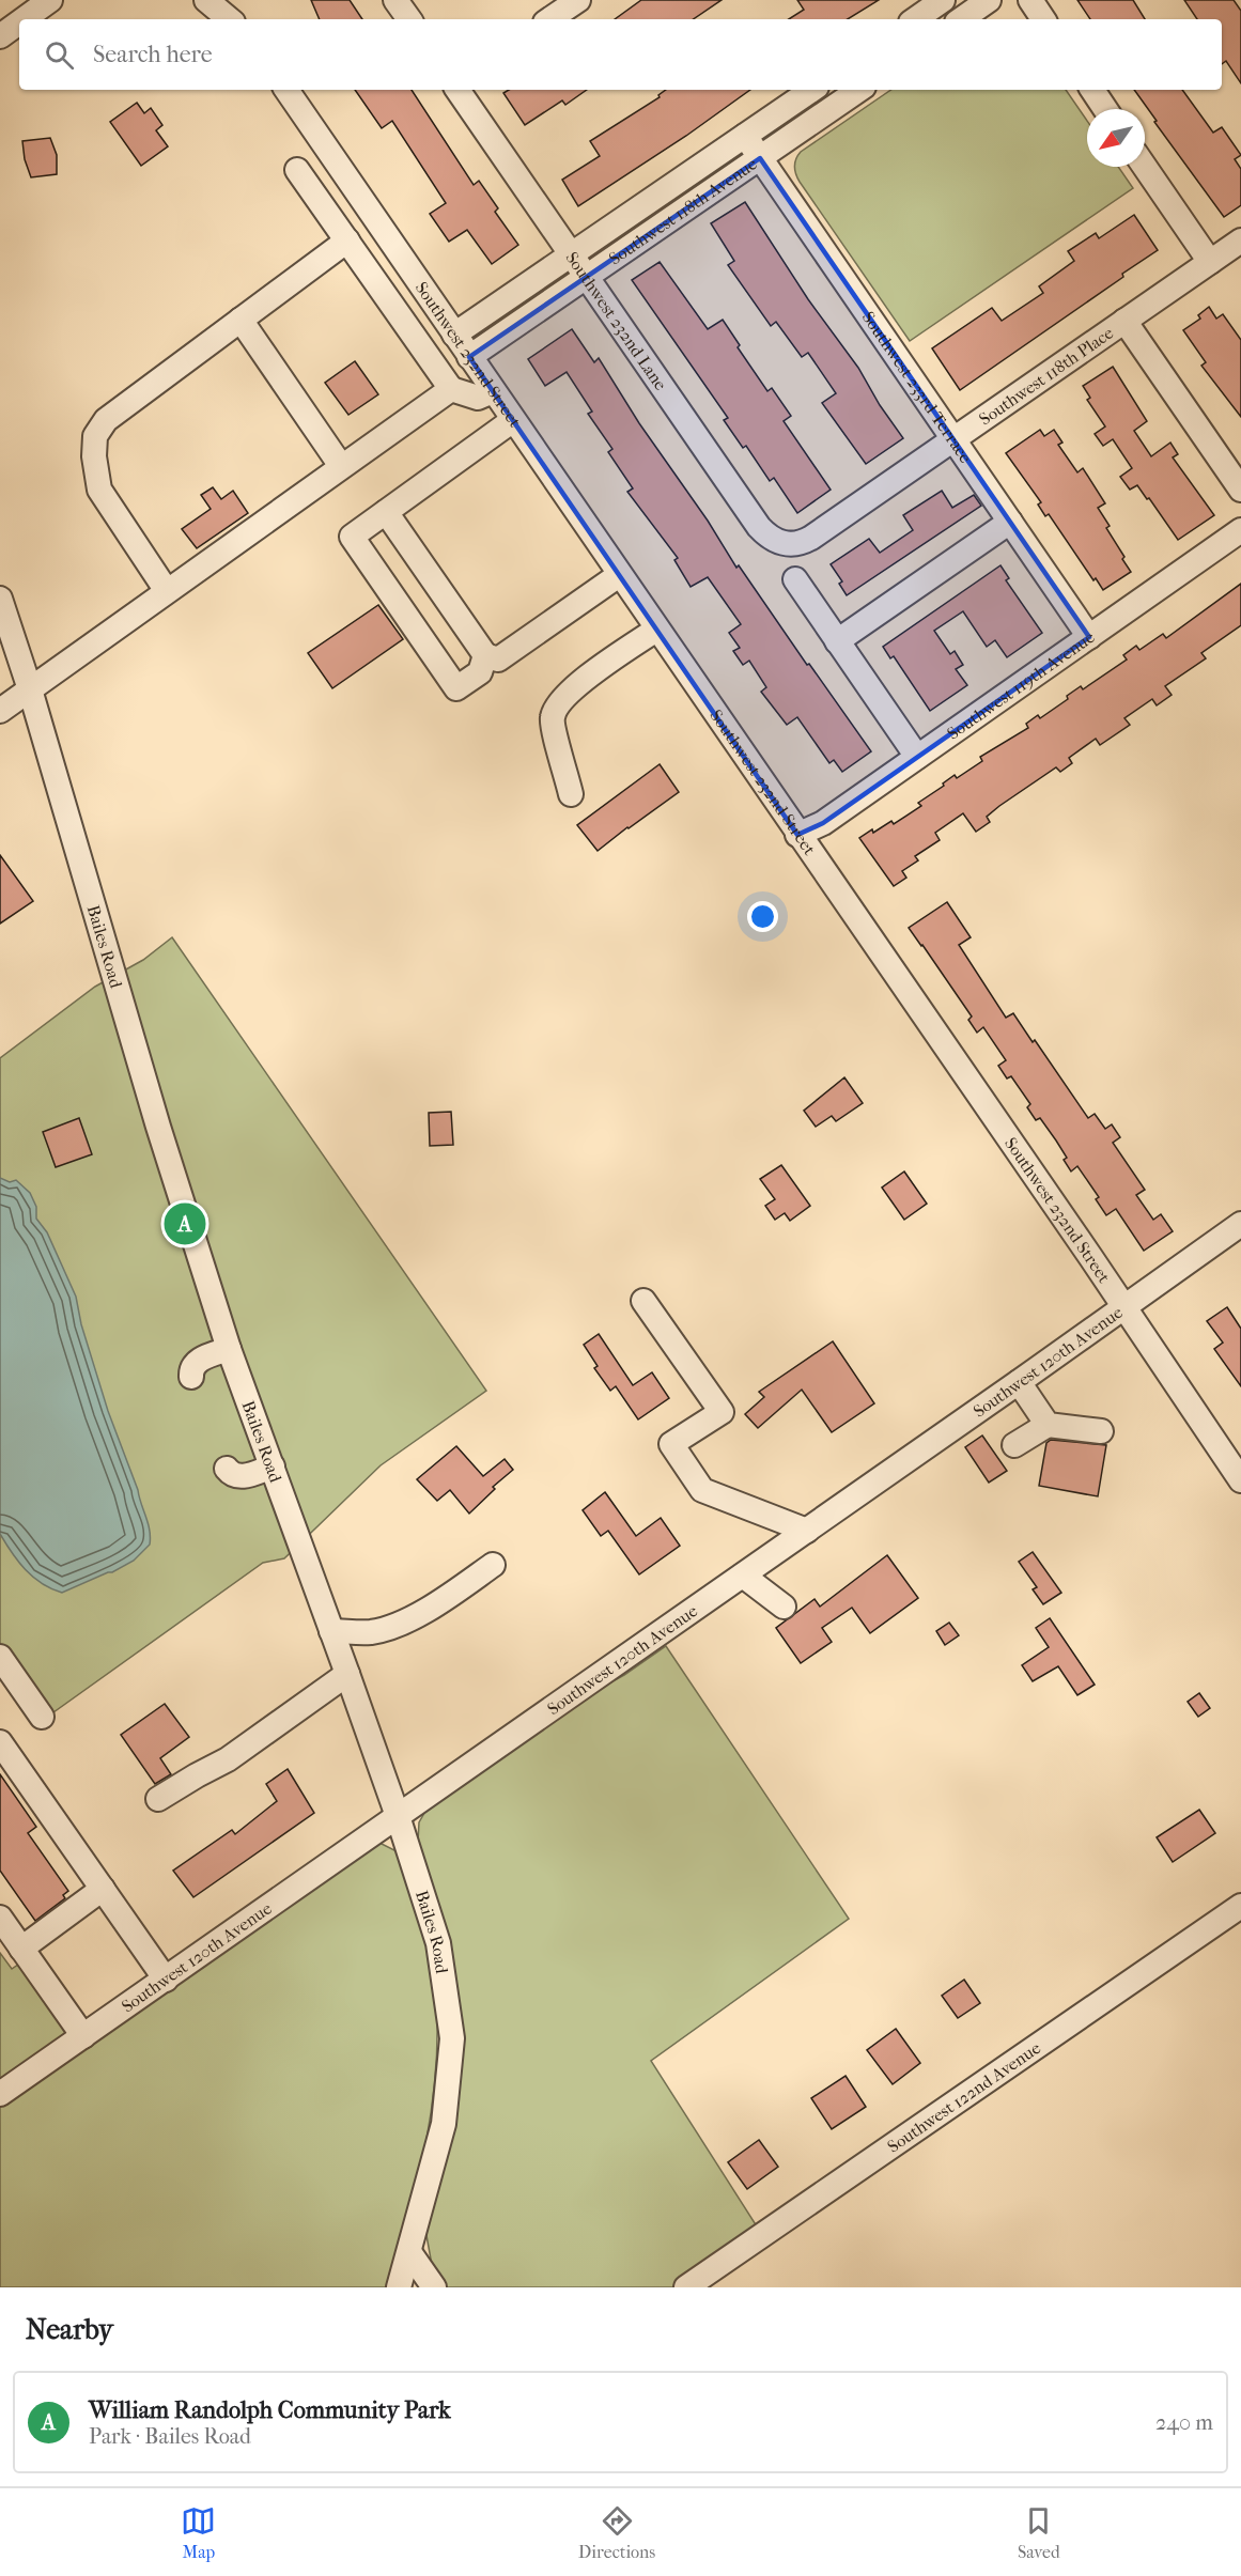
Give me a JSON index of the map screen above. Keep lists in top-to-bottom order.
{
  "streets": {
    "street": [
      "Southwest 118th Avenue",
      "Southwest 232nd Lane",
      "Southwest 232nd Street",
      "Southwest 118th Place",
      "Southwest 233rd Terrace",
      "Southwest 119th Avenue",
      "Bailes Road",
      "Southwest 120th Avenue",
      "Southwest 122nd Avenue"
    ]
  },
  "crossings": [
    ["Southwest 118th Avenue", "Southwest 232nd Lane"],
    ["Southwest 118th Avenue", "Southwest 232nd Street"],
    ["Southwest 118th Avenue", "Southwest 233rd Terrace"],
    ["Southwest 232nd Lane", "Southwest 118th Place"],
    ["Southwest 232nd Street", "Southwest 119th Avenue"],
    ["Southwest 232nd Street", "Southwest 120th Avenue"],
    ["Southwest 118th Place", "Southwest 233rd Terrace"],
    ["Southwest 233rd Terrace", "Southwest 119th Avenue"],
    ["Bailes Road", "Southwest 120th Avenue"]
  ],
  "north": "bottom left",
  "page": {
    "search": "Search here",
    "pins": "A",
    "heading": "Nearby",
    "list": [
      {
        "mark": "A",
        "name": "William Randolph Community Park",
        "note": "Park · Bailes Road",
        "value": "240 m"
      }
    ],
    "nav": ["Map", "Directions", "Saved"]
  }
}
